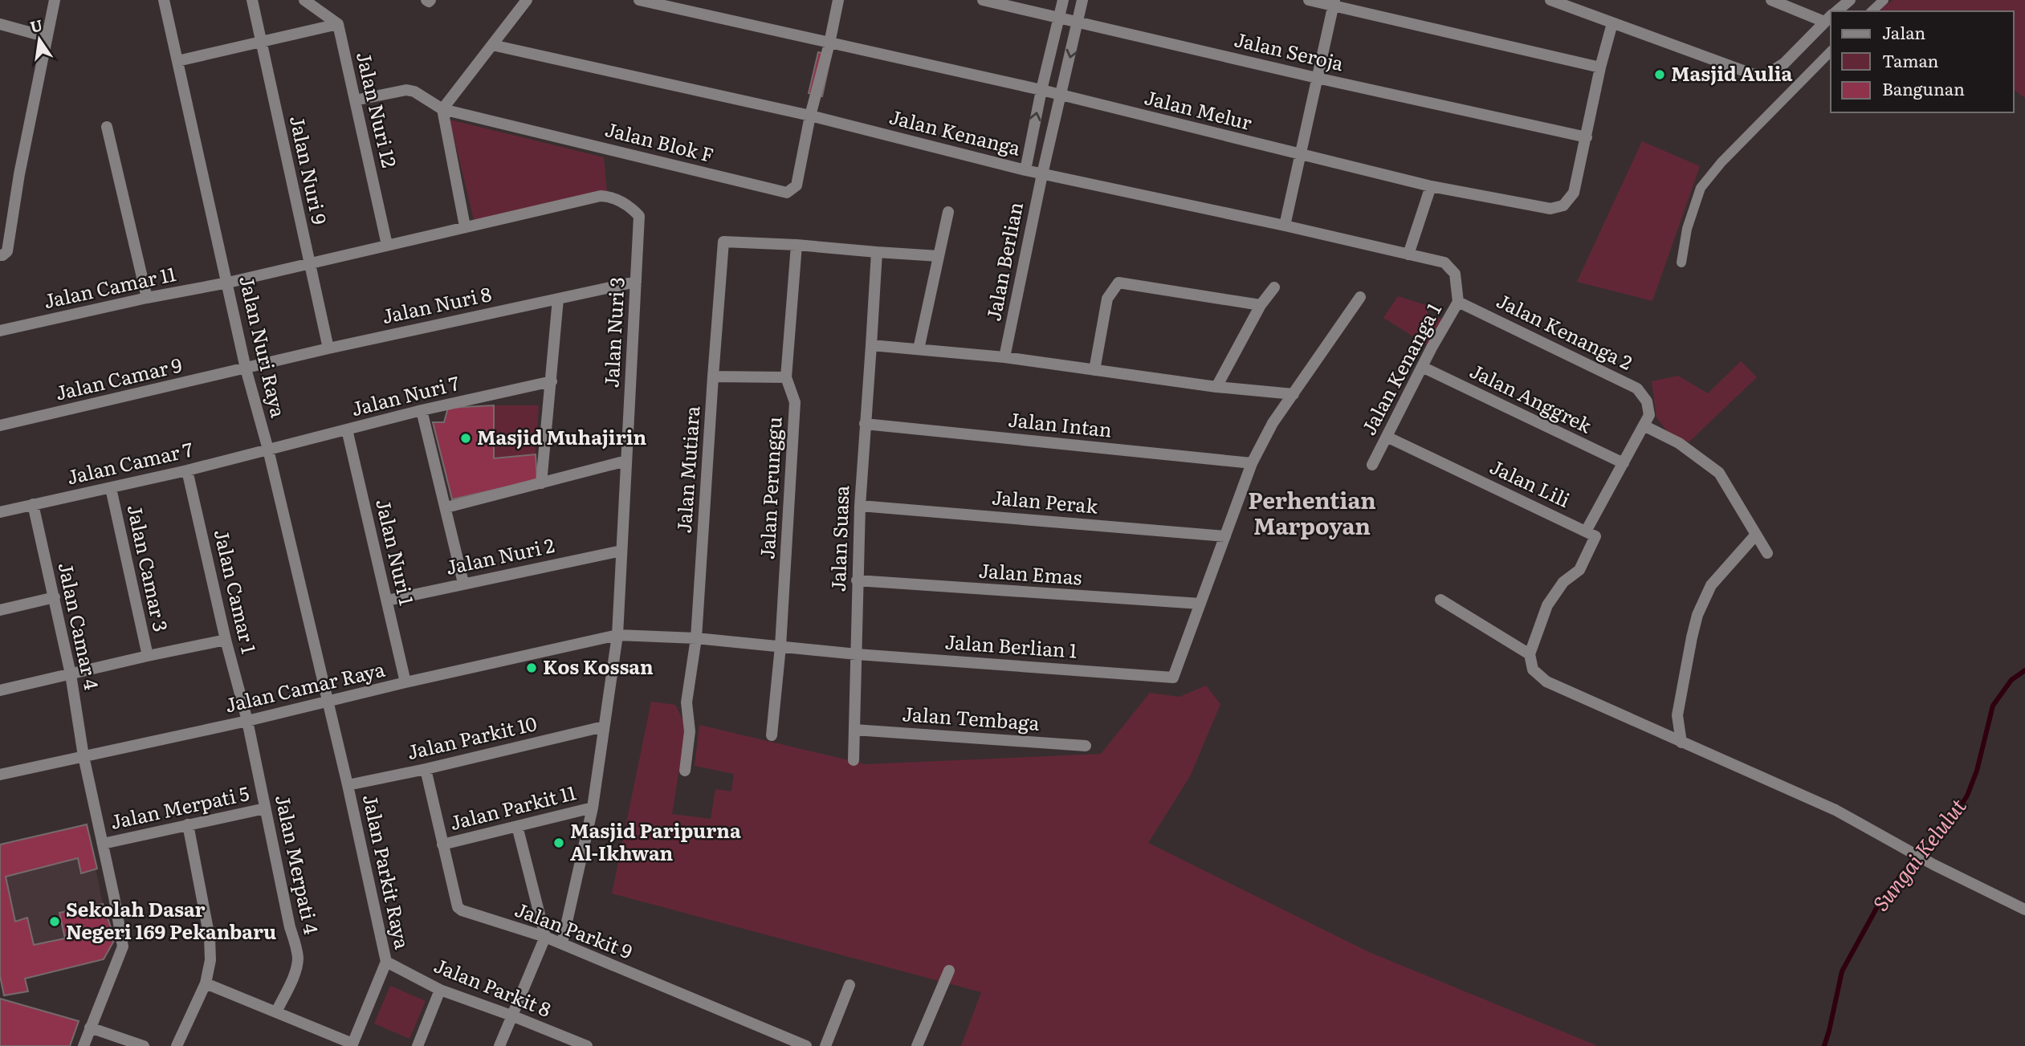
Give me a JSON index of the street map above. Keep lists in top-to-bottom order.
{
  "streets": {
    "street": [
      "Jalan Seroja",
      "Jalan Nuri 12",
      "Jalan Melur",
      "Jalan Kenanga",
      "Jalan Blok F",
      "Jalan Nuri 9",
      "Jalan Berlian",
      "Jalan Camar 11",
      "Jalan Nuri 8",
      "Jalan Nuri 3",
      "Jalan Kenanga 2",
      "Jalan Nuri Raya",
      "Jalan Kenanga 1",
      "Jalan Camar 9",
      "Jalan Nuri 7",
      "Jalan Anggrek",
      "Jalan Intan",
      "Jalan Camar 7",
      "Jalan Mutiara",
      "Jalan Lili",
      "Jalan Perunggu",
      "Jalan Perak",
      "Jalan Suasa",
      "Jalan Nuri 1",
      "Jalan Nuri 2",
      "Jalan Camar 3",
      "Jalan Emas",
      "Jalan Camar 1",
      "Jalan Camar 4",
      "Jalan Berlian 1",
      "Jalan Camar Raya",
      "Jalan Tembaga",
      "Jalan Parkit 10",
      "Jalan Merpati 5",
      "Jalan Parkit 11",
      "Jalan Merpati 4",
      "Jalan Parkit Raya",
      "Jalan Parkit 9",
      "Jalan Parkit 8"
    ]
  },
  "crossings": [
    ["Jalan Seroja", "Jalan Melur"],
    ["Jalan Seroja", "Jalan Berlian"],
    ["Jalan Nuri 12", "Jalan Camar 11"],
    ["Jalan Melur", "Jalan Berlian"],
    ["Jalan Kenanga", "Jalan Blok F"],
    ["Jalan Kenanga", "Jalan Berlian"],
    ["Jalan Kenanga", "Jalan Kenanga 1"],
    ["Jalan Nuri 9", "Jalan Camar 11"],
    ["Jalan Nuri 9", "Jalan Nuri 8"],
    ["Jalan Camar 11", "Jalan Nuri 3"],
    ["Jalan Camar 11", "Jalan Nuri Raya"],
    ["Jalan Nuri 8", "Jalan Nuri 3"],
    ["Jalan Nuri 8", "Jalan Nuri Raya"],
    ["Jalan Nuri 8", "Jalan Camar 9"],
    ["Jalan Nuri 3", "Jalan Nuri 2"],
    ["Jalan Nuri 3", "Jalan Berlian 1"],
    ["Jalan Nuri 3", "Jalan Camar Raya"],
    ["Jalan Nuri 3", "Jalan Parkit 10"],
    ["Jalan Nuri 3", "Jalan Parkit 11"],
    ["Jalan Nuri 3", "Jalan Parkit 9"],
    ["Jalan Kenanga 2", "Jalan Kenanga 1"],
    ["Jalan Kenanga 2", "Jalan Anggrek"],
    ["Jalan Kenanga 2", "Jalan Lili"],
    ["Jalan Nuri Raya", "Jalan Camar 9"],
    ["Jalan Nuri Raya", "Jalan Nuri 7"],
    ["Jalan Nuri Raya", "Jalan Camar 7"],
    ["Jalan Nuri Raya", "Jalan Camar Raya"],
    ["Jalan Nuri Raya", "Jalan Parkit Raya"],
    ["Jalan Kenanga 1", "Jalan Anggrek"],
    ["Jalan Kenanga 1", "Jalan Lili"],
    ["Jalan Nuri 7", "Jalan Camar 7"],
    ["Jalan Nuri 7", "Jalan Nuri 1"],
    ["Jalan Anggrek", "Jalan Lili"],
    ["Jalan Intan", "Jalan Suasa"],
    ["Jalan Intan", "Jalan Berlian 1"],
    ["Jalan Camar 7", "Jalan Camar 3"],
    ["Jalan Camar 7", "Jalan Camar 1"],
    ["Jalan Camar 7", "Jalan Camar 4"],
    ["Jalan Mutiara", "Jalan Perunggu"],
    ["Jalan Mutiara", "Jalan Berlian 1"],
    ["Jalan Perunggu", "Jalan Berlian 1"],
    ["Jalan Perak", "Jalan Suasa"],
    ["Jalan Perak", "Jalan Berlian 1"],
    ["Jalan Suasa", "Jalan Emas"],
    ["Jalan Suasa", "Jalan Berlian 1"],
    ["Jalan Nuri 1", "Jalan Nuri 2"],
    ["Jalan Nuri 1", "Jalan Camar Raya"],
    ["Jalan Emas", "Jalan Berlian 1"],
    ["Jalan Camar 1", "Jalan Camar Raya"],
    ["Jalan Camar 1", "Jalan Merpati 4"],
    ["Jalan Camar 4", "Jalan Camar Raya"],
    ["Jalan Camar 4", "Jalan Merpati 5"],
    ["Jalan Berlian 1", "Jalan Camar Raya"],
    ["Jalan Camar Raya", "Jalan Merpati 4"],
    ["Jalan Camar Raya", "Jalan Parkit Raya"],
    ["Jalan Parkit 10", "Jalan Parkit Raya"],
    ["Jalan Parkit 10", "Jalan Parkit 9"],
    ["Jalan Merpati 5", "Jalan Merpati 4"],
    ["Jalan Parkit 11", "Jalan Parkit 9"],
    ["Jalan Parkit Raya", "Jalan Parkit 8"]
  ],
  "districts": ["Perhentian Marpoyan"],
  "water": ["Sungai Kelulut"],
  "places": [
    "Masjid Aulia",
    "Masjid Muhajirin",
    "Kos Kossan",
    "Masjid Paripurna Al-Ikhwan",
    "Sekolah Dasar Negeri 169 Pekanbaru"
  ],
  "legend": ["Jalan", "Taman", "Bangunan"],
  "north": "top"
}
